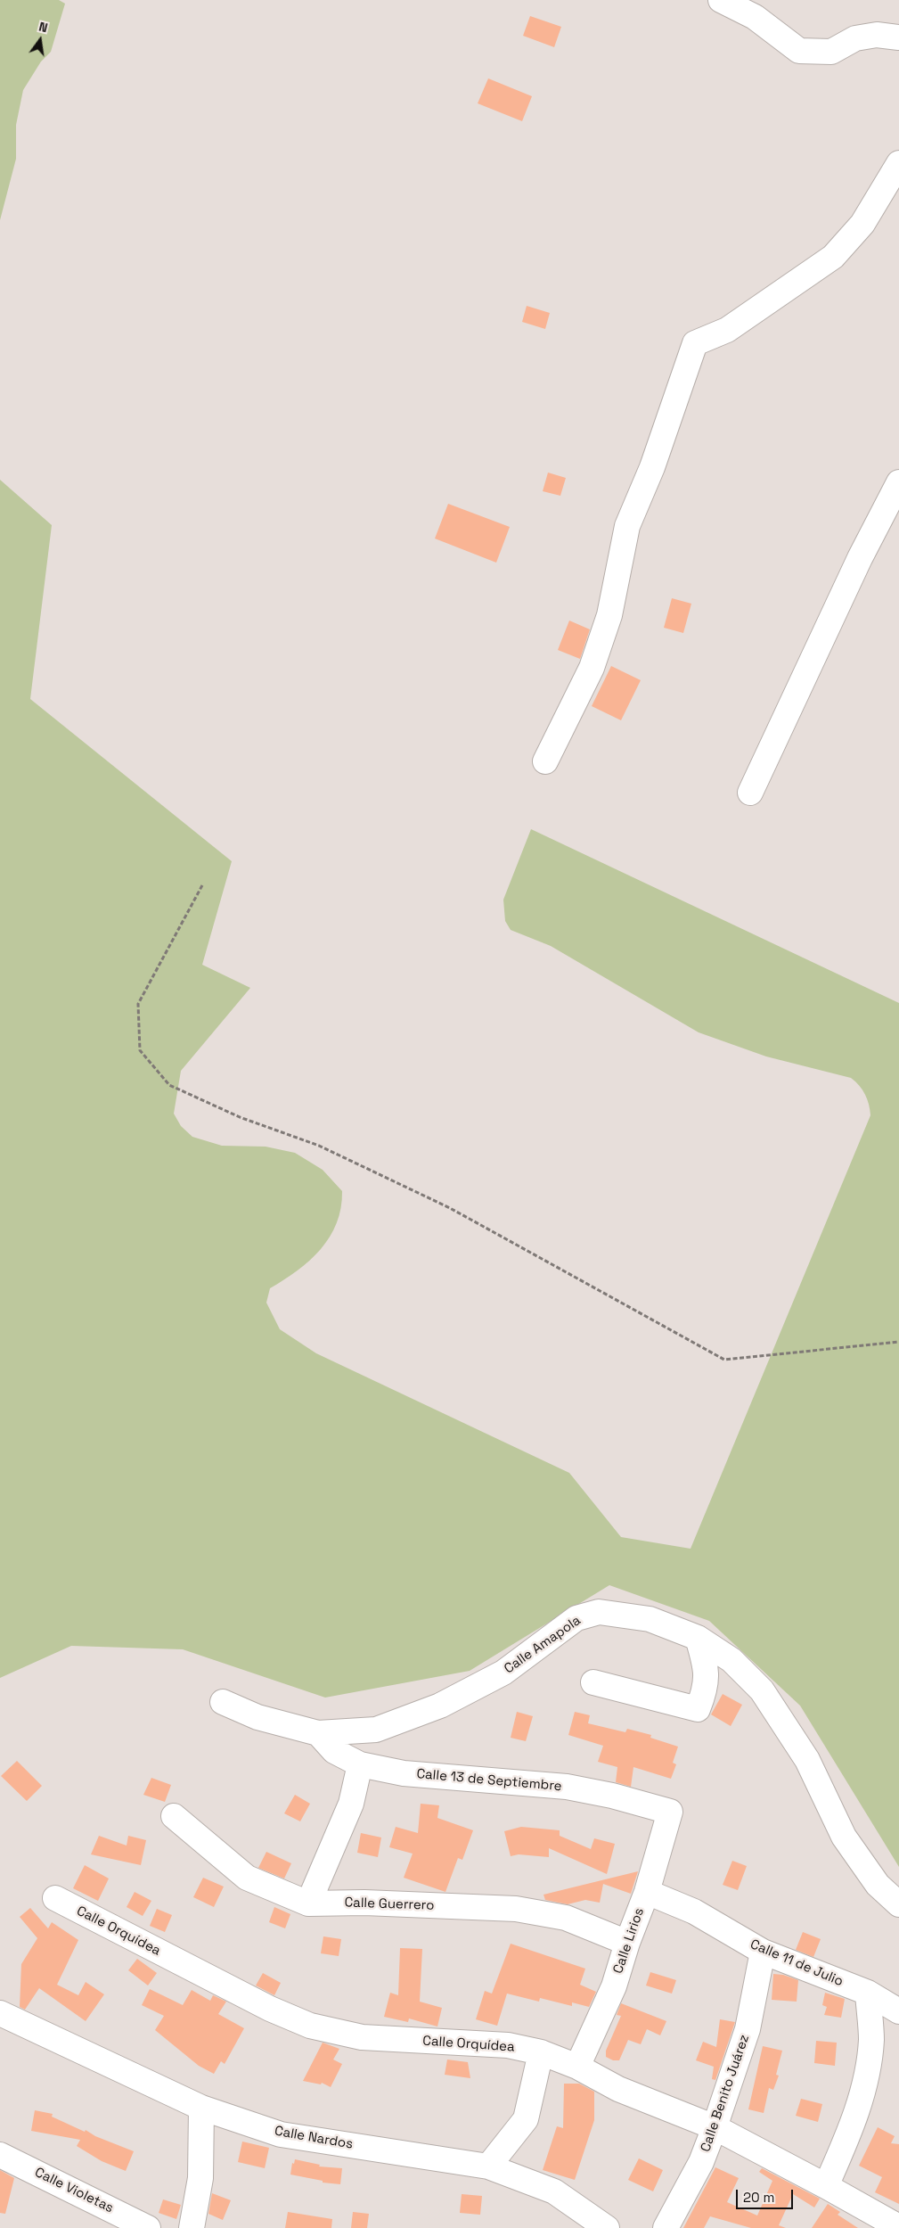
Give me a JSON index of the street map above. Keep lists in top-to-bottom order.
{
  "streets": {
    "street": [
      "Calle Amapola",
      "Calle 13 de Septiembre",
      "Calle Guerrero",
      "Calle Orquídea",
      "Calle Lirios",
      "Calle 11 de Julio",
      "Calle Benito Juárez",
      "Calle Nardos",
      "Calle Violetas"
    ]
  },
  "crossings": [
    ["Calle Amapola", "Calle 13 de Septiembre"],
    ["Calle 13 de Septiembre", "Calle Lirios"],
    ["Calle Guerrero", "Calle Lirios"],
    ["Calle Orquídea", "Calle Lirios"],
    ["Calle Orquídea", "Calle Benito Juárez"],
    ["Calle Lirios", "Calle 11 de Julio"],
    ["Calle 11 de Julio", "Calle Benito Juárez"]
  ],
  "scale_bar": "20 m",
  "north": "top"
}
